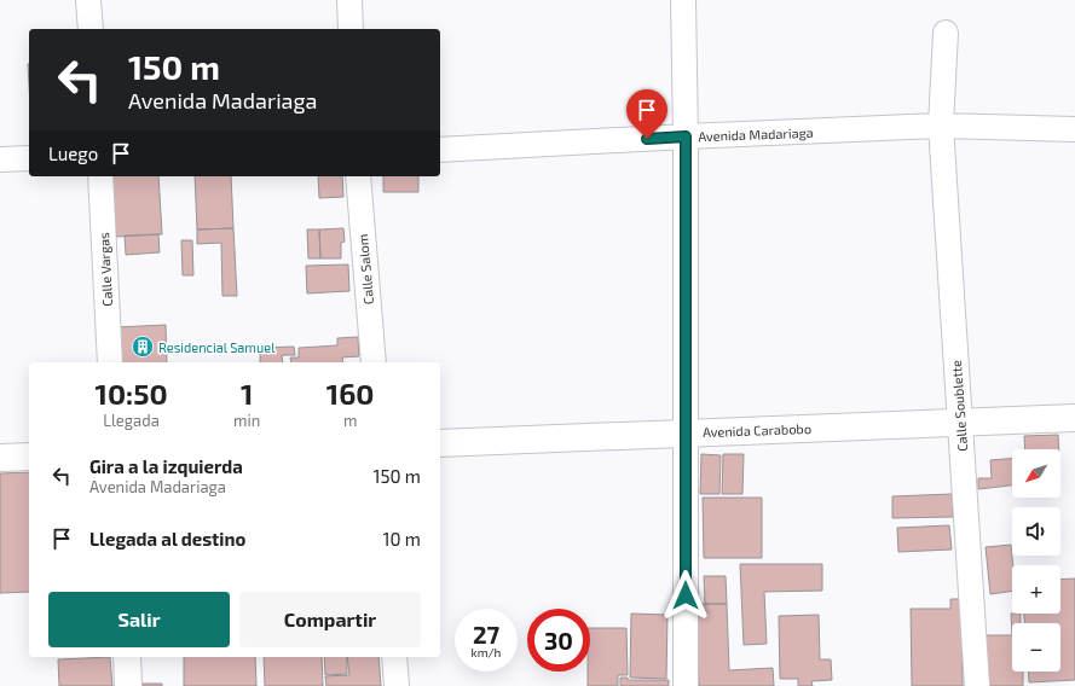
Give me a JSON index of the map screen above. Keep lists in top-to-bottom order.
{
  "streets": {
    "street": [
      "Avenida Madariaga",
      "Calle Vargas",
      "Calle Salom",
      "Calle Soublette",
      "Avenida Carabobo"
    ]
  },
  "crossings": [
    ["Avenida Madariaga", "Calle Soublette"],
    ["Calle Soublette", "Avenida Carabobo"]
  ],
  "places": {
    "building": ["Residencial Samuel"]
  },
  "north": "bottom left",
  "page": {
    "turn": ["150 m", "Avenida Madariaga"],
    "then": "Luego",
    "eta": [
      "10:50",
      "Llegada",
      "1",
      "min",
      "160",
      "m"
    ],
    "list": [
      {
        "name": "Gira a la izquierda",
        "note": "Avenida Madariaga",
        "value": "150 m"
      },
      {
        "name": "Llegada al destino",
        "value": "10 m"
      }
    ],
    "map_buttons": ["+", "−"],
    "buttons": ["Salir", "Compartir"],
    "speed": "27 km/h",
    "limit": "30"
  }
}
